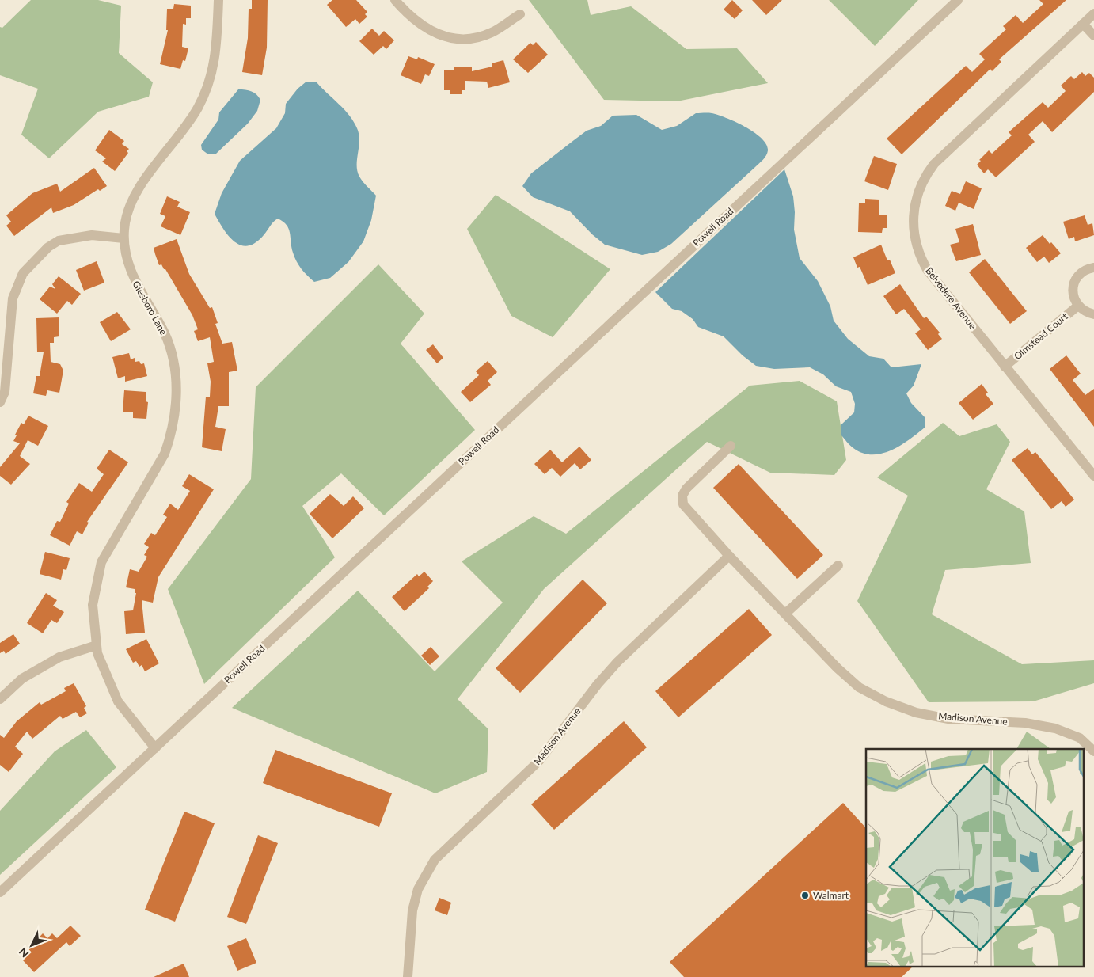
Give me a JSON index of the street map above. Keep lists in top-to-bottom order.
{
  "streets": {
    "street": [
      "Powell Road",
      "Belvedere Avenue",
      "Giesboro Lane",
      "Olmstead Court",
      "Madison Avenue"
    ]
  },
  "crossings": [
    ["Powell Road", "Giesboro Lane"],
    ["Belvedere Avenue", "Olmstead Court"]
  ],
  "places": ["Walmart"],
  "north": "bottom left"
}
